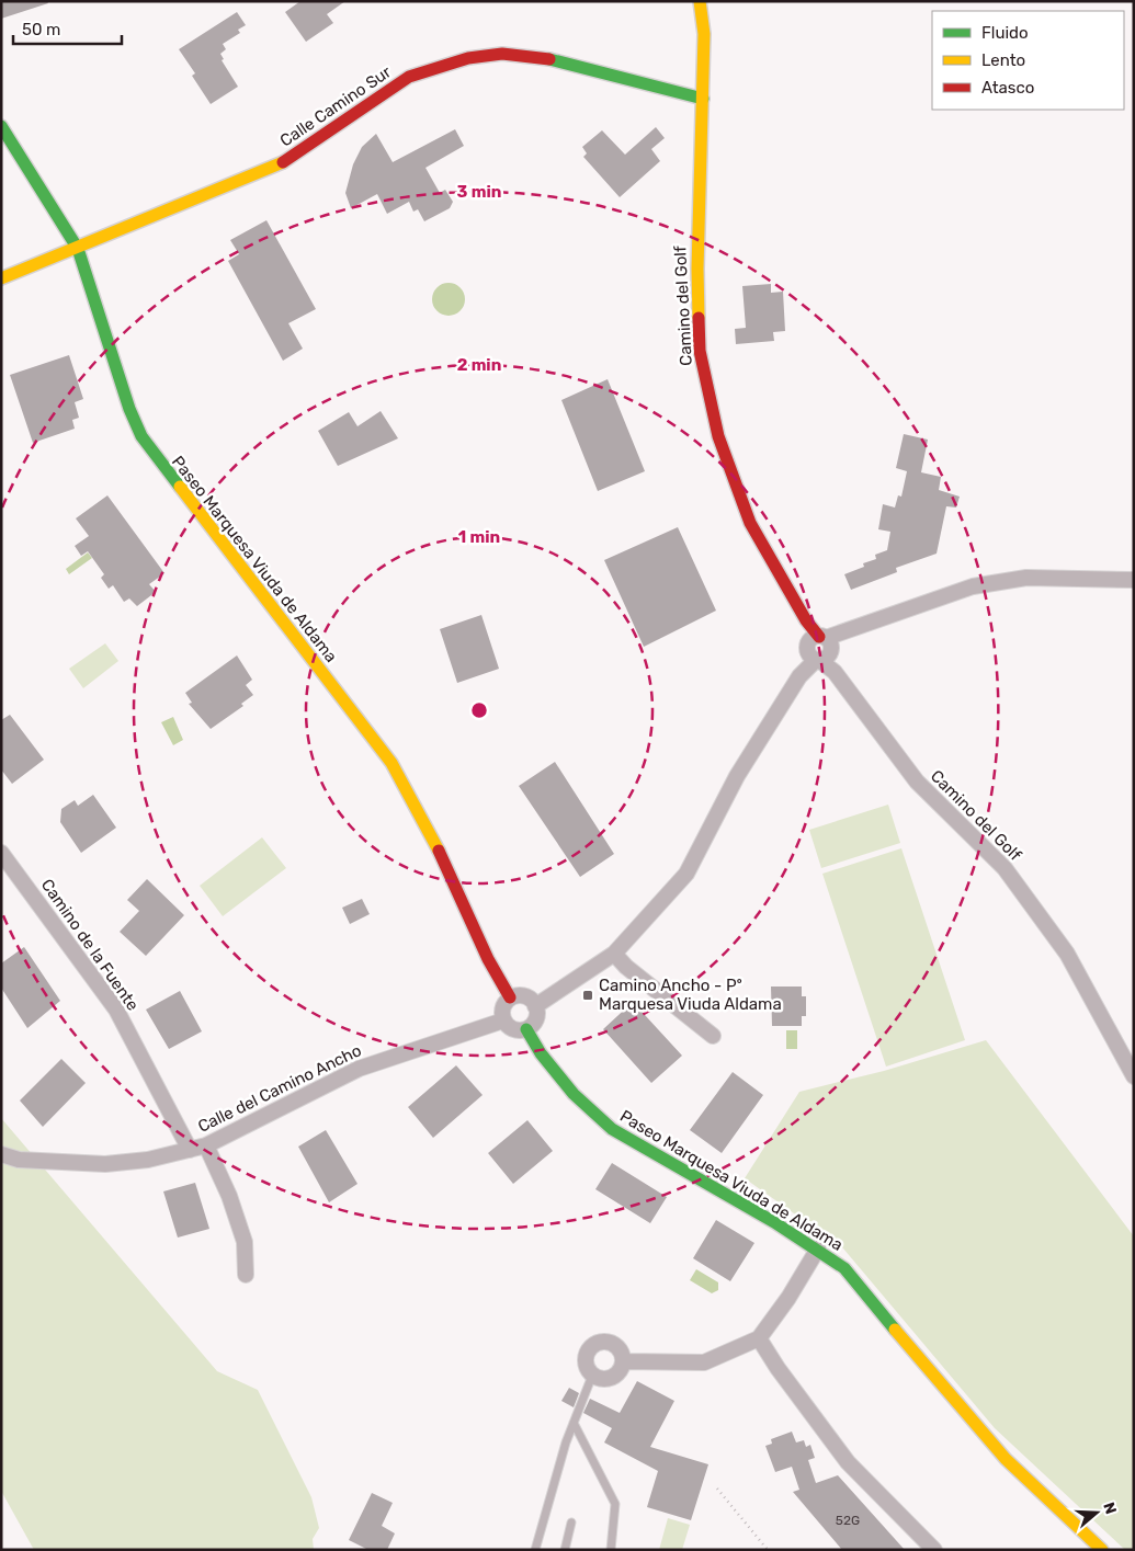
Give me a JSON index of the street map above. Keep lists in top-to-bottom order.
{
  "streets": {
    "street": [
      "Calle Camino Sur",
      "Camino del Golf",
      "Paseo Marquesa Viuda de Aldama",
      "Camino de la Fuente",
      "Calle del Camino Ancho"
    ]
  },
  "crossings": [
    ["Calle Camino Sur", "Camino del Golf"],
    ["Calle Camino Sur", "Paseo Marquesa Viuda de Aldama"],
    ["Paseo Marquesa Viuda de Aldama", "Calle del Camino Ancho"],
    ["Camino de la Fuente", "Calle del Camino Ancho"]
  ],
  "places": {
    "transit": ["Camino Ancho - Pº Marquesa Viuda Aldama"]
  },
  "house_numbers": ["52G"],
  "legend": ["Fluido", "Lento", "Atasco"],
  "scale_bar": "50 m",
  "north": "right",
  "rings": ["3 min", "2 min", "1 min"]
}
